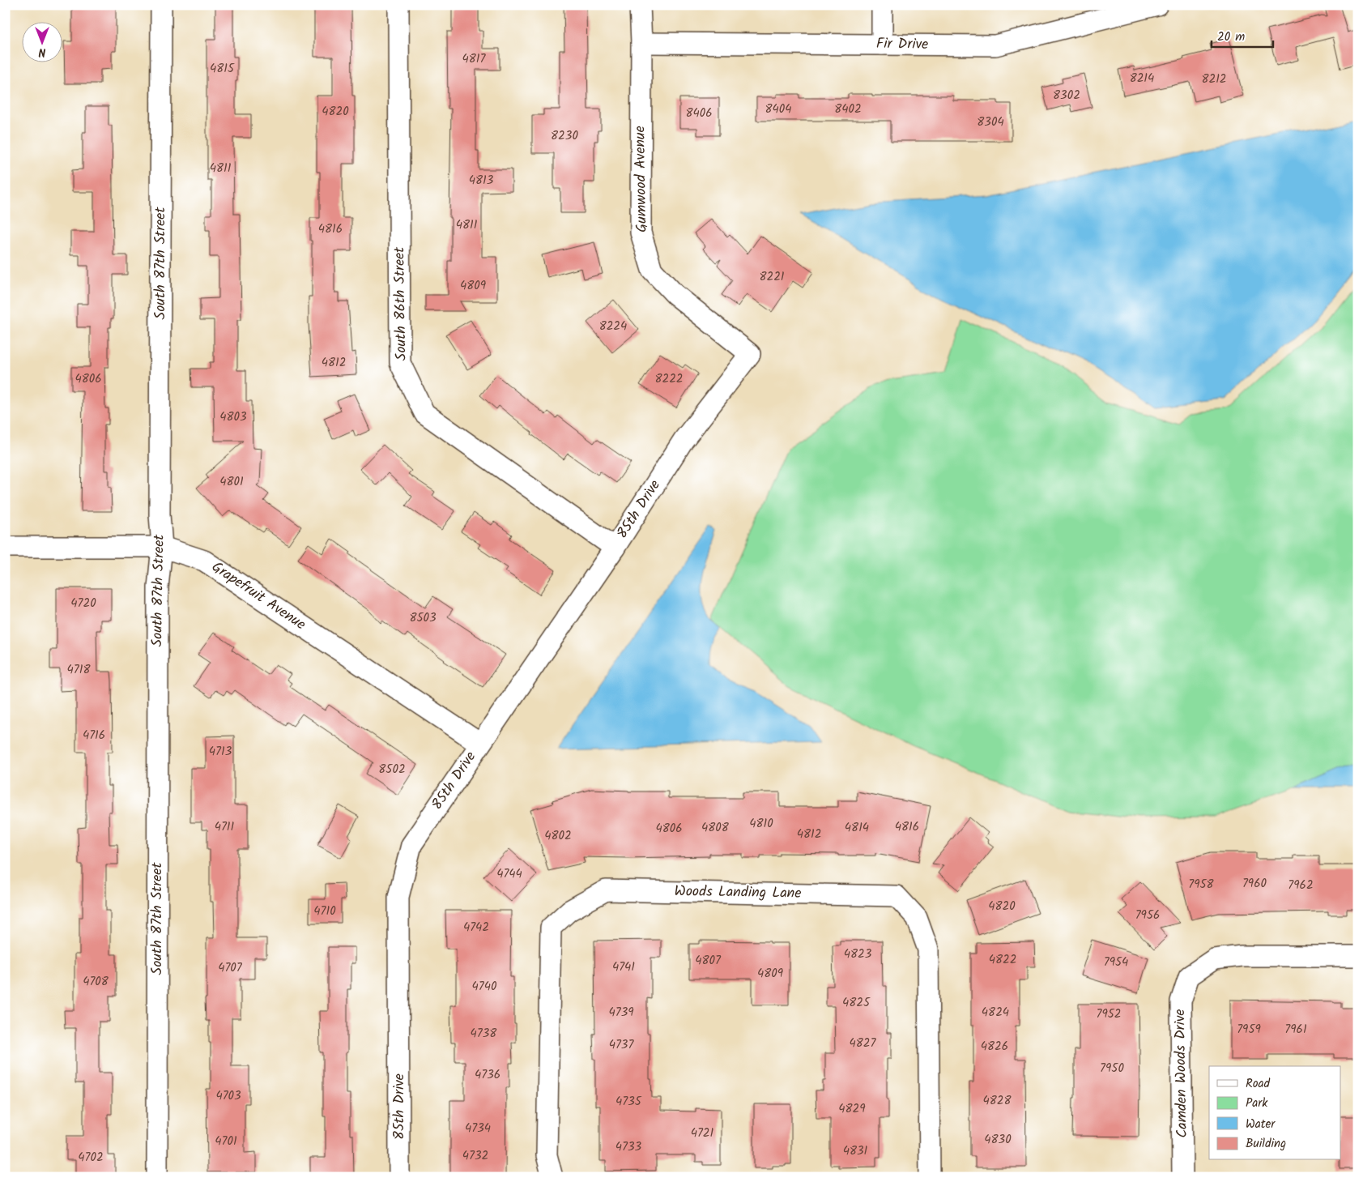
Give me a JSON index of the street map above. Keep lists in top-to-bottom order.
{
  "streets": {
    "street": [
      "Fir Drive",
      "Gumwood Avenue",
      "South 87th Street",
      "South 86th Street",
      "85th Drive",
      "Grapefruit Avenue",
      "Woods Landing Lane",
      "Camden Woods Drive"
    ]
  },
  "crossings": [
    ["Fir Drive", "Gumwood Avenue"],
    ["Gumwood Avenue", "85th Drive"],
    ["South 87th Street", "Grapefruit Avenue"],
    ["South 86th Street", "85th Drive"],
    ["85th Drive", "Grapefruit Avenue"]
  ],
  "house_numbers": [
    "4817",
    "4815",
    "8214",
    "8212",
    "8302",
    "8404",
    "8402",
    "4820",
    "8406",
    "8304",
    "8230",
    "4811",
    "4813",
    "4811",
    "4816",
    "8221",
    "4809",
    "8224",
    "4812",
    "4806",
    "8222",
    "4803",
    "4801",
    "4720",
    "8503",
    "4718",
    "4716",
    "4713",
    "8502",
    "4810",
    "4711",
    "4816",
    "4808",
    "4814",
    "4806",
    "4812",
    "4802",
    "4744",
    "7960",
    "7958",
    "7962",
    "4820",
    "4710",
    "7956",
    "4742",
    "4823",
    "4822",
    "4807",
    "7954",
    "4741",
    "4707",
    "4809",
    "4708",
    "4740",
    "4825",
    "4739",
    "4824",
    "7952",
    "7959",
    "7961",
    "4738",
    "4827",
    "4737",
    "4826",
    "7950",
    "4736",
    "4703",
    "4828",
    "4735",
    "4829",
    "4734",
    "4721",
    "4830",
    "4701",
    "4733",
    "4831",
    "4732",
    "4702"
  ],
  "legend": [
    "Road",
    "Park",
    "Water",
    "Building"
  ],
  "scale_bar": "20 m",
  "north": "bottom"
}
